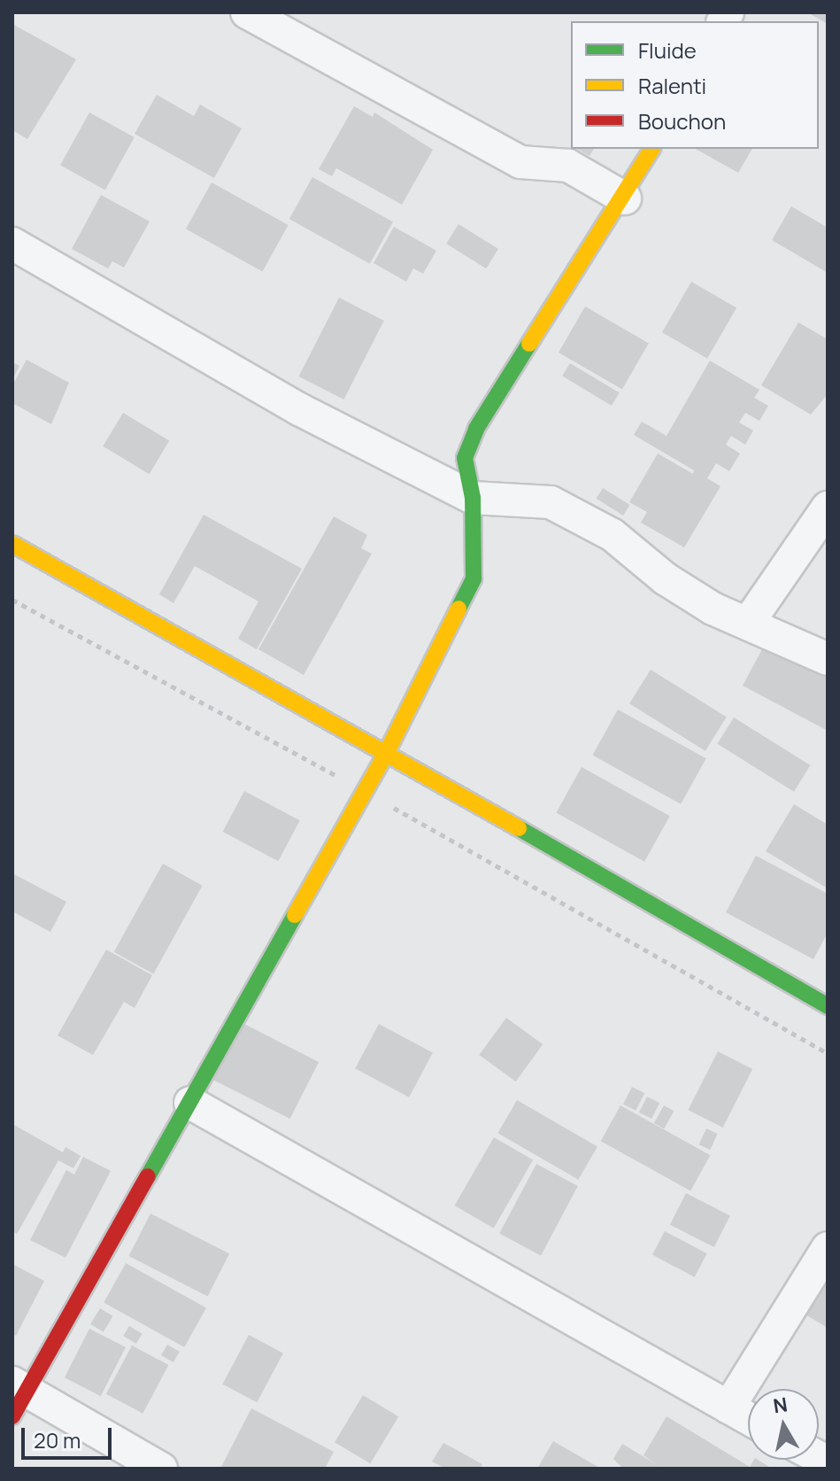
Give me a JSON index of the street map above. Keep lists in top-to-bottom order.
{
  "legend": ["Fluide", "Ralenti", "Bouchon"],
  "scale_bar": "20 m",
  "north": "top"
}
